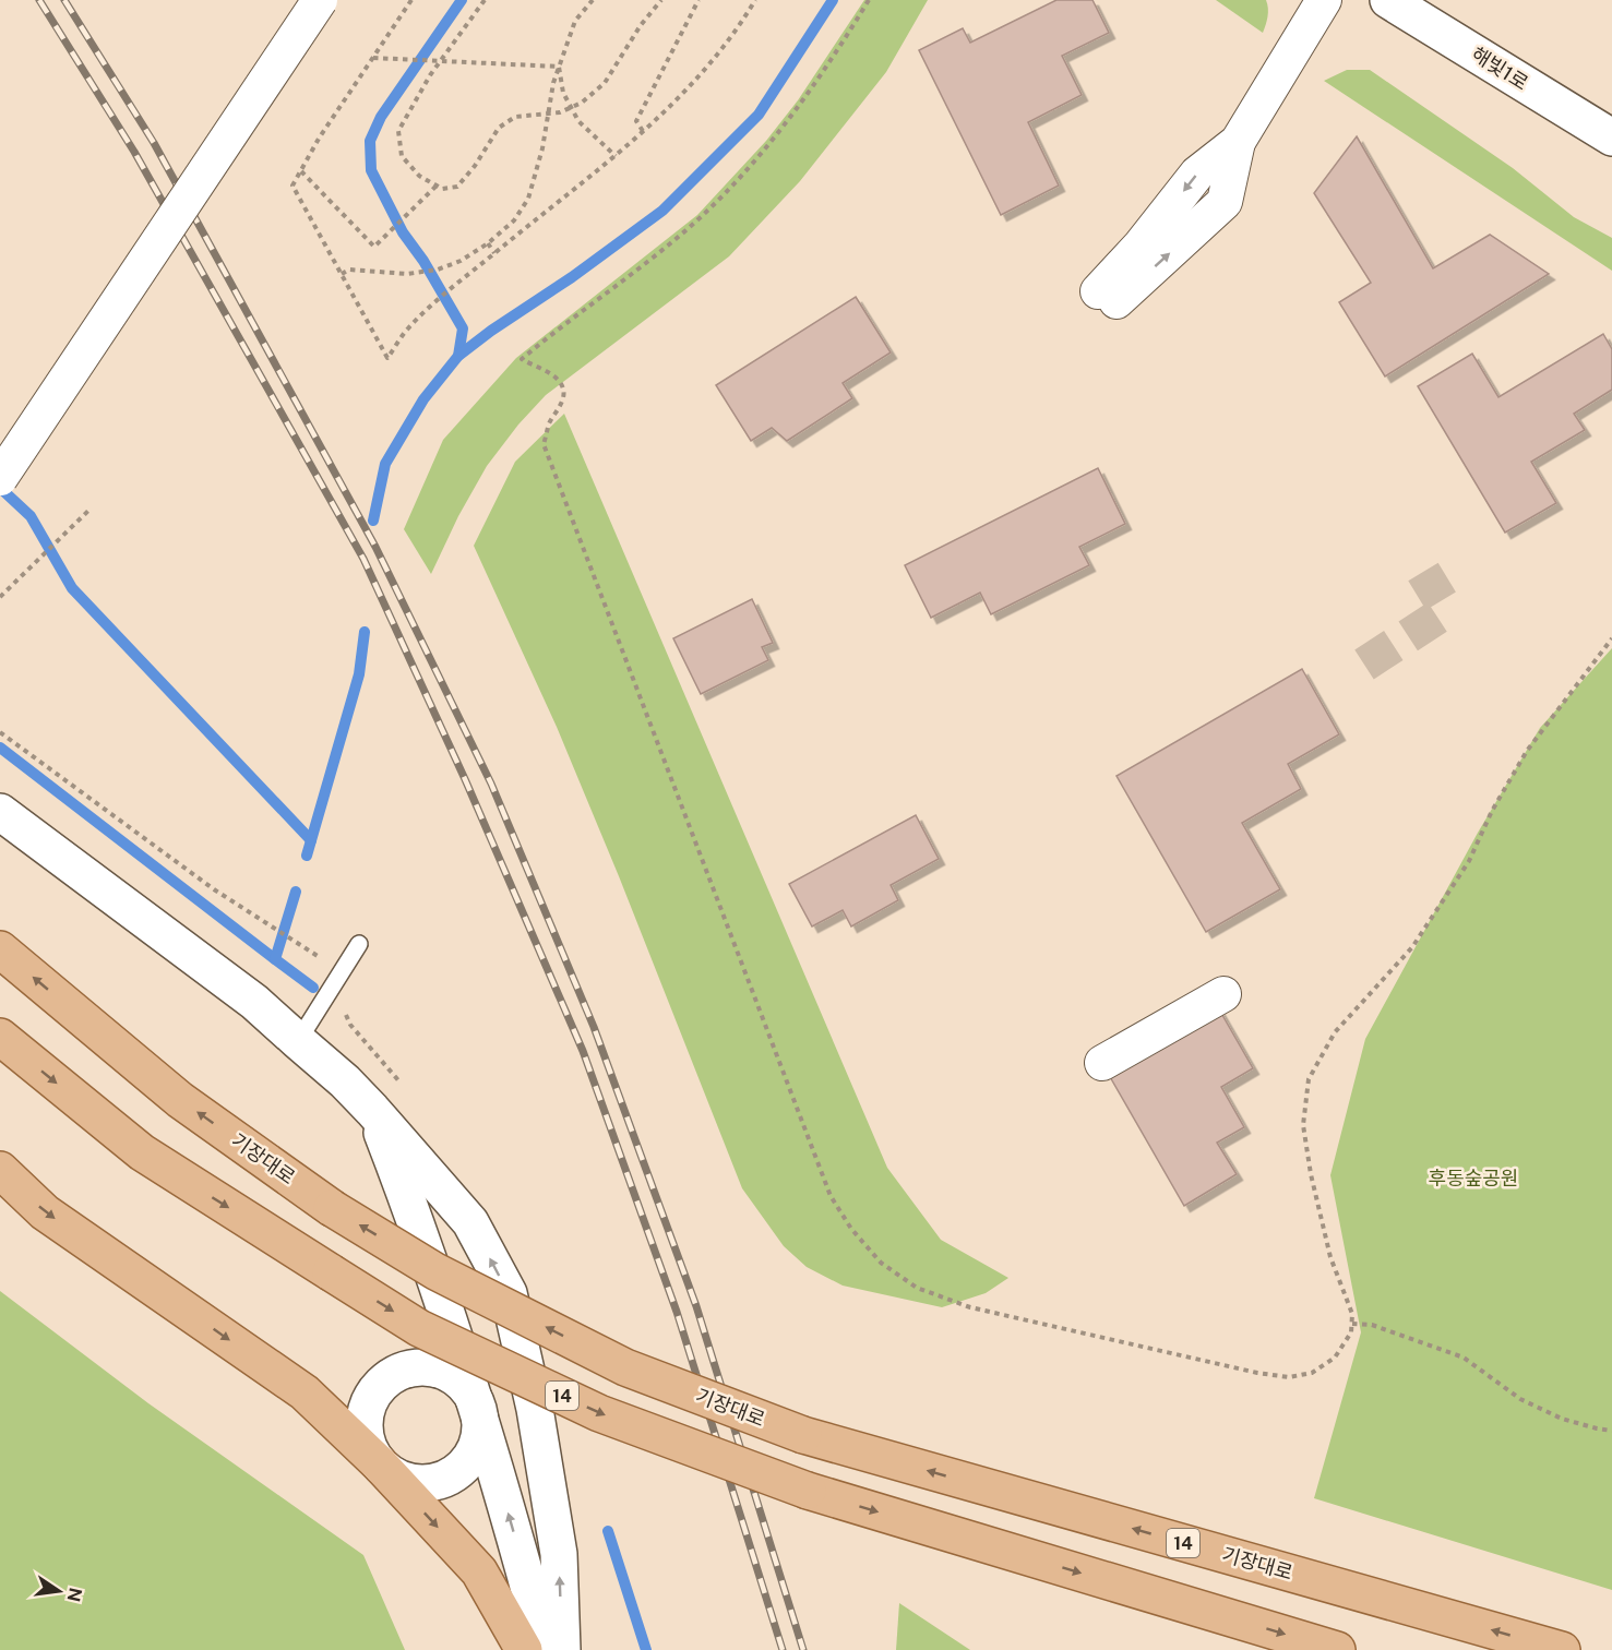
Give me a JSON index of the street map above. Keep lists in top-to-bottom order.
{
  "streets": {
    "main road": ["해빛1로", "기장대로", "14"]
  },
  "parks": ["후동숲공원"],
  "north": "right"
}
